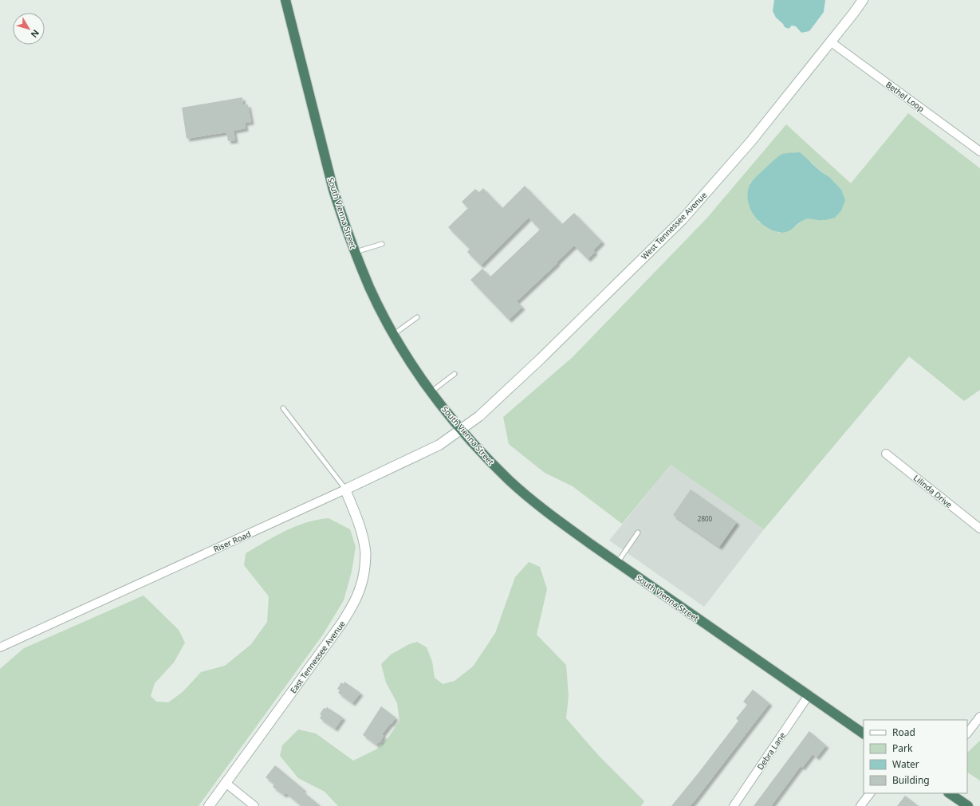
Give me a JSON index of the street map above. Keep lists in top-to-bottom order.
{
  "streets": {
    "highway": ["South Vienna Street"],
    "main road": ["West Tennessee Avenue", "Riser Road", "East Tennessee Avenue"],
    "street": ["Bethel Loop", "Lilinda Drive", "Debra Lane"]
  },
  "crossings": [
    ["Bethel Loop", "West Tennessee Avenue"],
    ["South Vienna Street", "West Tennessee Avenue"],
    ["South Vienna Street", "Riser Road"],
    ["South Vienna Street", "Debra Lane"],
    ["West Tennessee Avenue", "Riser Road"],
    ["Riser Road", "East Tennessee Avenue"]
  ],
  "house_numbers": ["2800"],
  "legend": [
    "Road",
    "Park",
    "Water",
    "Building"
  ],
  "north": "bottom right"
}
